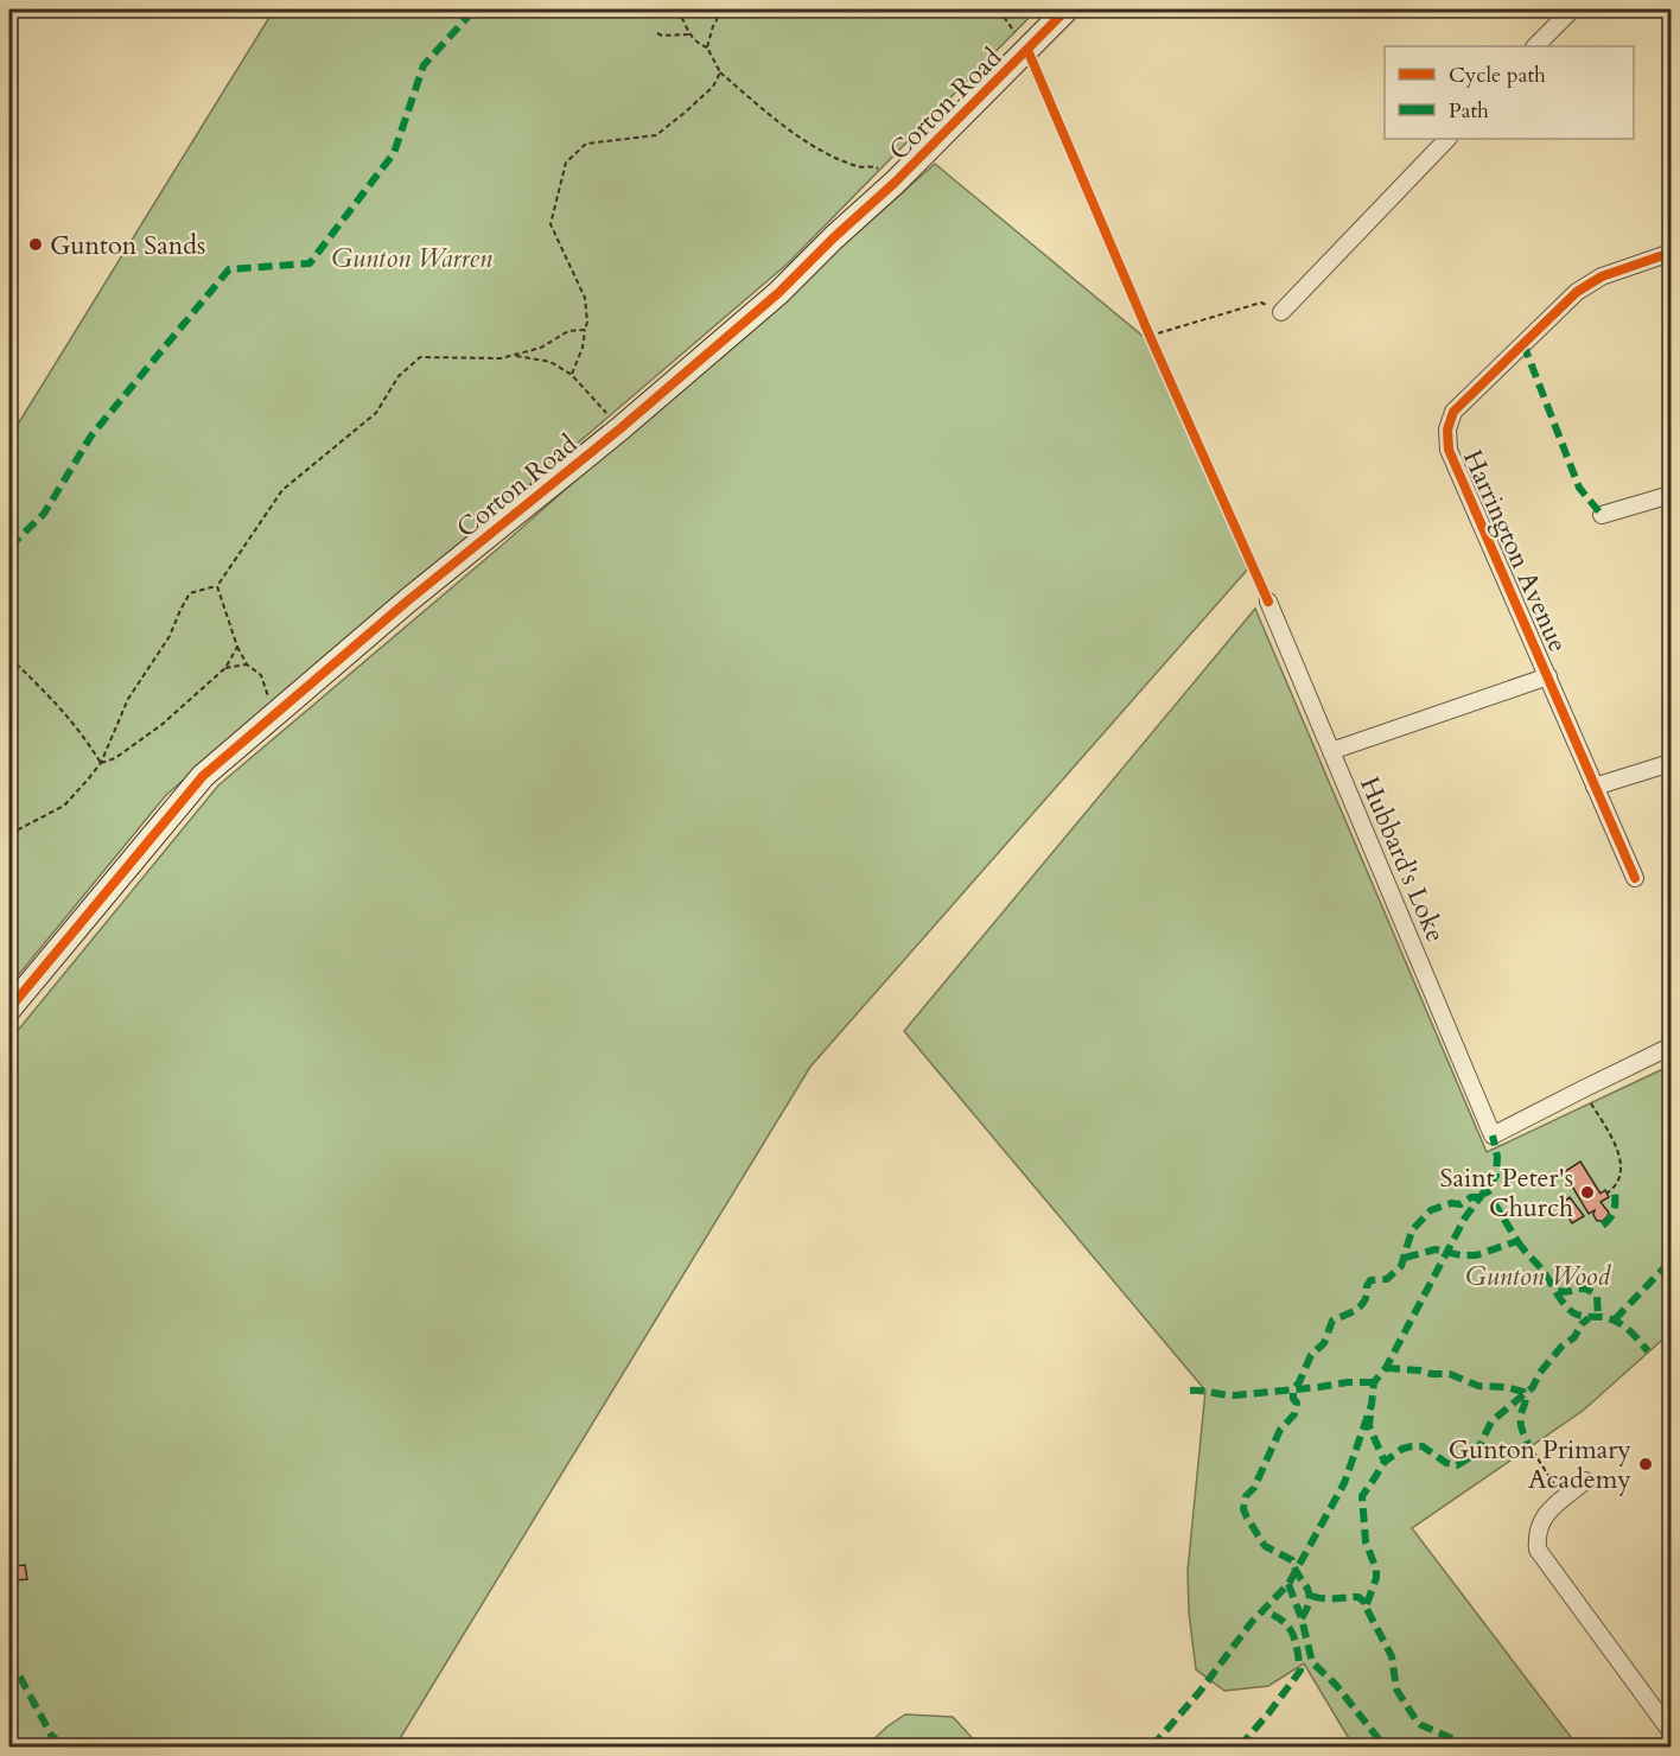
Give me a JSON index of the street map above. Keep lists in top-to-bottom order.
{
  "streets": {
    "main road": ["Corton Road"],
    "street": ["Harrington Avenue", "Hubbard's Loke"]
  },
  "parks": ["Gunton Warren", "Gunton Wood"],
  "places": ["Gunton Sands", "Saint Peter's Church", "Gunton Primary Academy"],
  "legend": ["Cycle path", "Path"]
}
